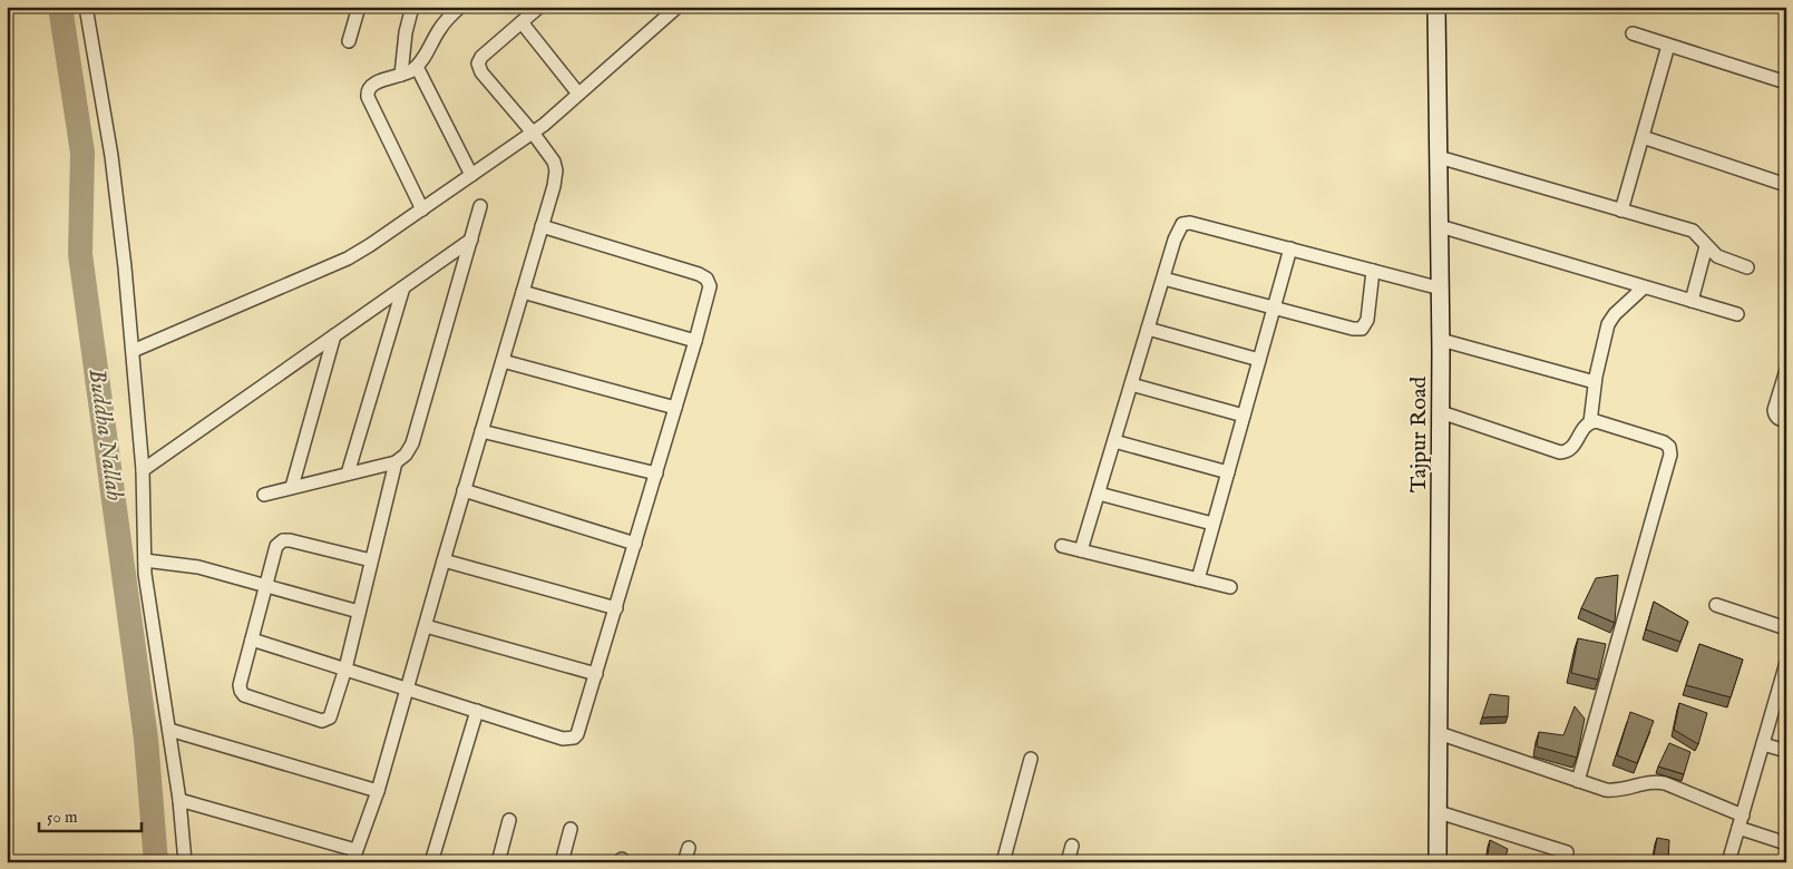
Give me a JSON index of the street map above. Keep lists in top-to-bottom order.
{
  "streets": {
    "main road": ["Tajpur Road"]
  },
  "water": ["Buddha Nallah"],
  "scale_bar": "50 m"
}
